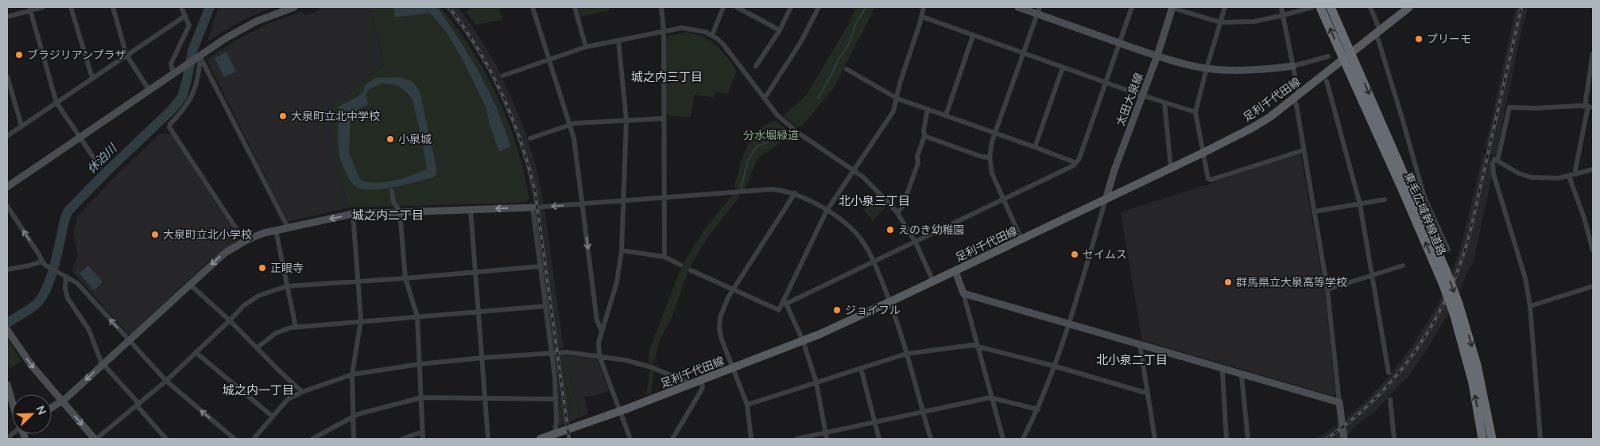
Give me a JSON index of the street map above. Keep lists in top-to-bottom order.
{
  "streets": {
    "highway": ["東毛広域幹線道路"],
    "main road": ["足利千代田線"],
    "street": ["太田大泉線"]
  },
  "crossings": [
    ["太田大泉線", "足利千代田線"],
    ["足利千代田線", "東毛広域幹線道路"]
  ],
  "districts": [
    "城之内三丁目",
    "北小泉三丁目",
    "城之内二丁目",
    "北小泉二丁目",
    "城之内一丁目"
  ],
  "water": ["休泊川"],
  "parks": ["分水堀緑道"],
  "places": [
    "プリーモ",
    "ブラジリアンプラザ",
    "大泉町立北中学校",
    "小泉城",
    "えのき幼稚園",
    "大泉町立北小学校",
    "セイムス",
    "正眼寺",
    "群馬県立大泉高等学校",
    "ジョイフル"
  ],
  "north": "top right"
}
